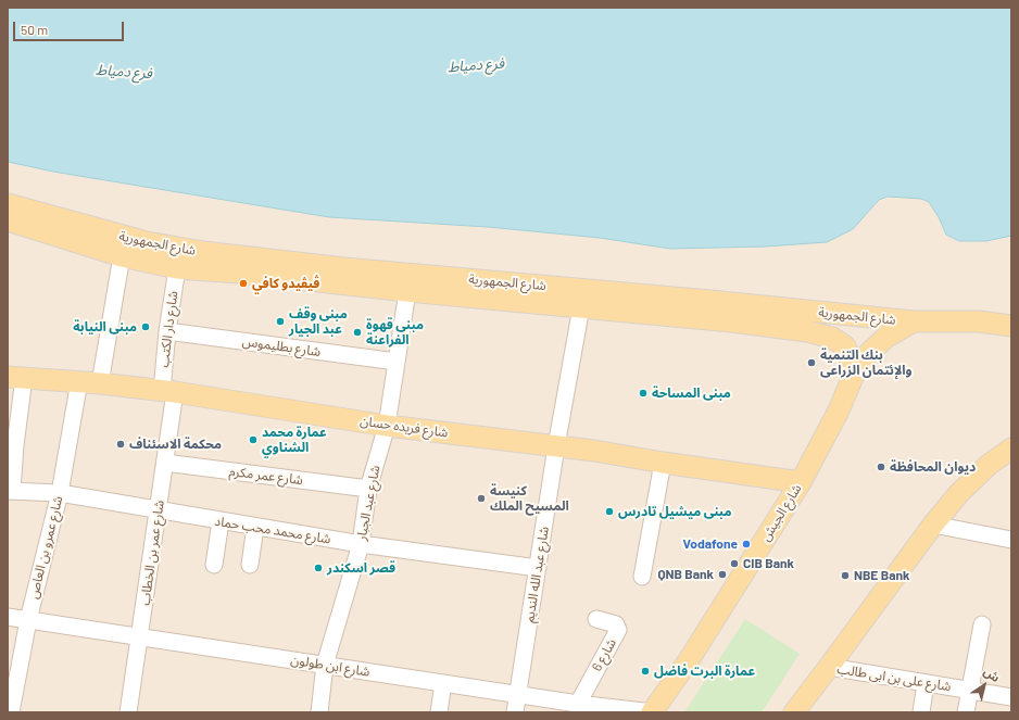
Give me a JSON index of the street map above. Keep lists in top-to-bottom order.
{
  "streets": {
    "main road": ["شارع الجمهورية", "شارع فريده حسان", "شارع الجيش"],
    "street": [
      "شارع دار الكتب",
      "شارع بطليموس",
      "شارع عمر مكرم",
      "شارع عبد الجبار",
      "شارع محمد محب حماد",
      "شارع عمرو بن العاص",
      "شارع عمر بن الخطاب",
      "شارع عبد الله النديم",
      "شارع 6",
      "شارع ابن طولون",
      "شارع على بن ابى طالب"
    ]
  },
  "crossings": [
    ["شارع الجمهورية", "شارع دار الكتب"],
    ["شارع الجمهورية", "شارع عبد الجبار"],
    ["شارع الجمهورية", "شارع الجيش"],
    ["شارع الجمهورية", "شارع عبد الله النديم"],
    ["شارع دار الكتب", "شارع بطليموس"],
    ["شارع دار الكتب", "شارع فريده حسان"],
    ["شارع دار الكتب", "شارع عمر بن الخطاب"],
    ["شارع بطليموس", "شارع عبد الجبار"],
    ["شارع فريده حسان", "شارع عبد الجبار"],
    ["شارع فريده حسان", "شارع الجيش"],
    ["شارع فريده حسان", "شارع عمرو بن العاص"],
    ["شارع فريده حسان", "شارع عمر بن الخطاب"],
    ["شارع فريده حسان", "شارع عبد الله النديم"],
    ["شارع عمر مكرم", "شارع عبد الجبار"],
    ["شارع عمر مكرم", "شارع عمر بن الخطاب"],
    ["شارع عبد الجبار", "شارع محمد محب حماد"],
    ["شارع عبد الجبار", "شارع ابن طولون"],
    ["شارع الجيش", "شارع ابن طولون"],
    ["شارع محمد محب حماد", "شارع عمرو بن العاص"],
    ["شارع محمد محب حماد", "شارع عمر بن الخطاب"],
    ["شارع محمد محب حماد", "شارع عبد الله النديم"],
    ["شارع عمرو بن العاص", "شارع ابن طولون"],
    ["شارع عمر بن الخطاب", "شارع ابن طولون"],
    ["شارع عبد الله النديم", "شارع ابن طولون"],
    ["شارع 6", "شارع ابن طولون"]
  ],
  "water": ["فرع دمياط"],
  "places": [
    "ڤيڤيدو كافي",
    "مبنى وقف عبد الجيار",
    "مبنى النيابة",
    "مبنى قهوة الفراعنة",
    "بنك التنمية والإئتمان الزراعى",
    "مبنى المساحة",
    "عمارة محمد الشناوي",
    "محكمة الاسئناف",
    "ديوان المحافظة",
    "كنيسة المسيح الملك",
    "مبنى ميشيل تادرس",
    "Vodafone",
    "CIB Bank",
    "قصر اسكندر",
    "QNB Bank",
    "NBE Bank",
    "عمارة البرت فاضل"
  ],
  "scale_bar": "50 m",
  "north": "top right"
}
